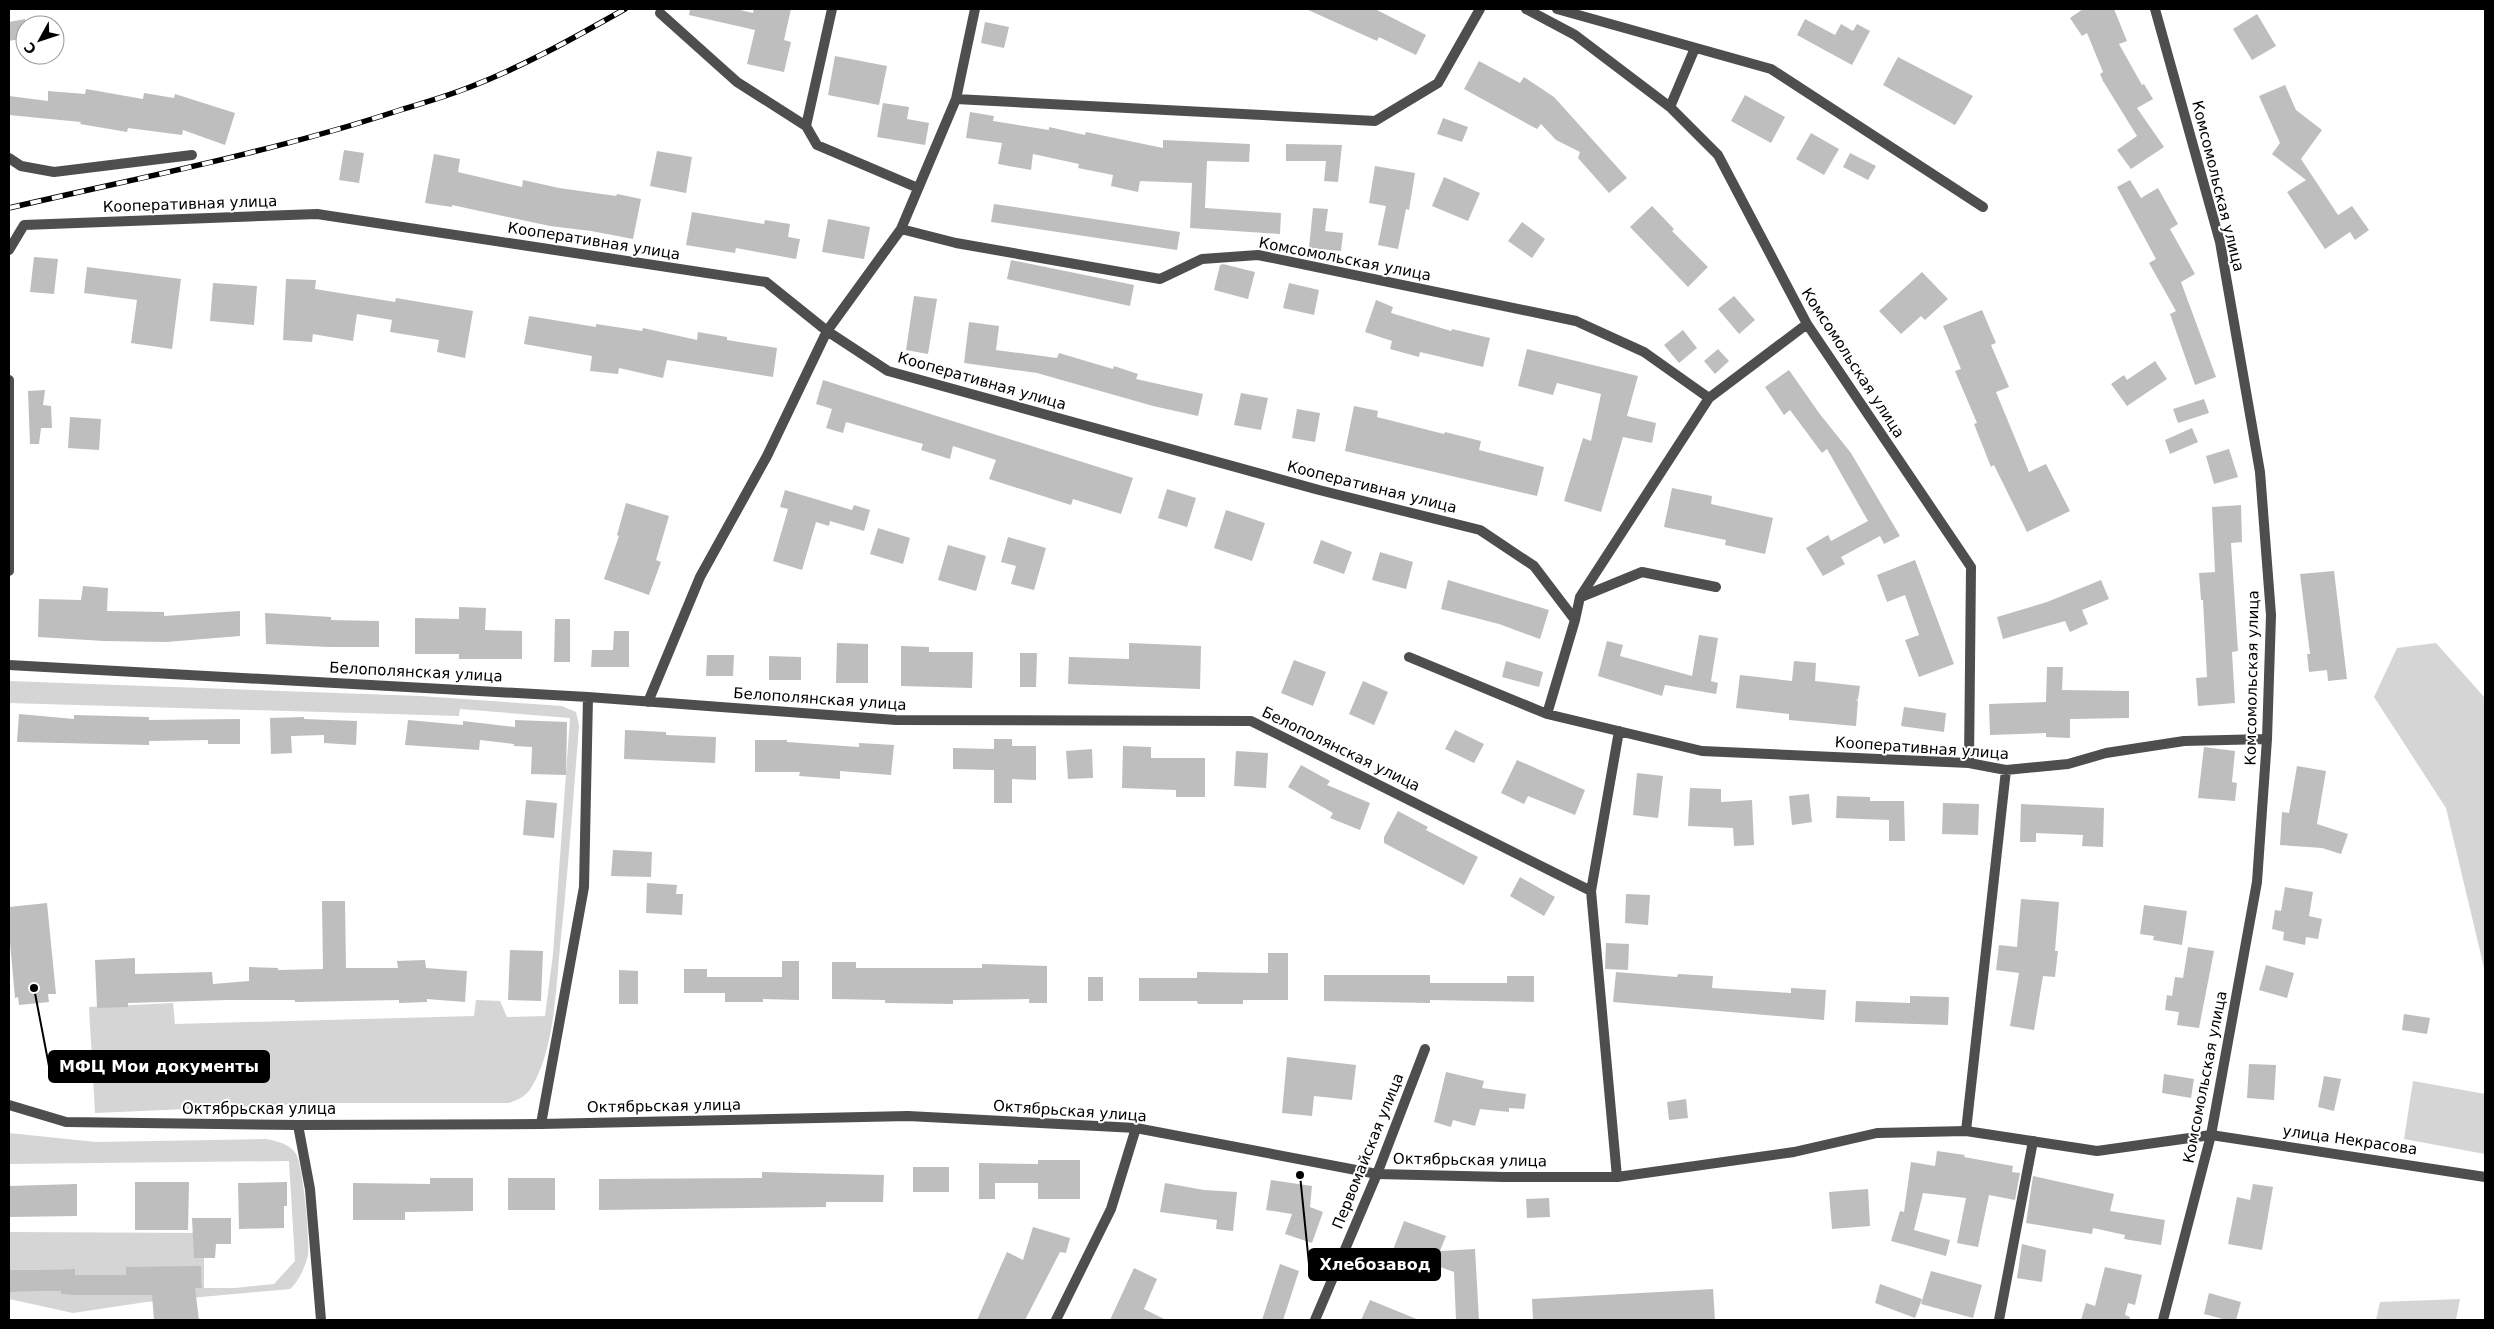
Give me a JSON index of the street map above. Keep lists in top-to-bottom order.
{
  "streets": {
    "street": [
      "Комсомольская улица",
      "Кооперативная улица",
      "Белополянская улица",
      "Октябрьская улица",
      "улица Некрасова",
      "Первомайская улица"
    ]
  },
  "crossings": [
    ["Комсомольская улица", "Кооперативная улица"],
    ["Комсомольская улица", "Октябрьская улица"],
    ["Комсомольская улица", "улица Некрасова"],
    ["Октябрьская улица", "улица Некрасова"],
    ["Октябрьская улица", "Первомайская улица"]
  ],
  "places": ["МФЦ Мои документы", "Хлебозавод"],
  "north": "bottom left"
}
